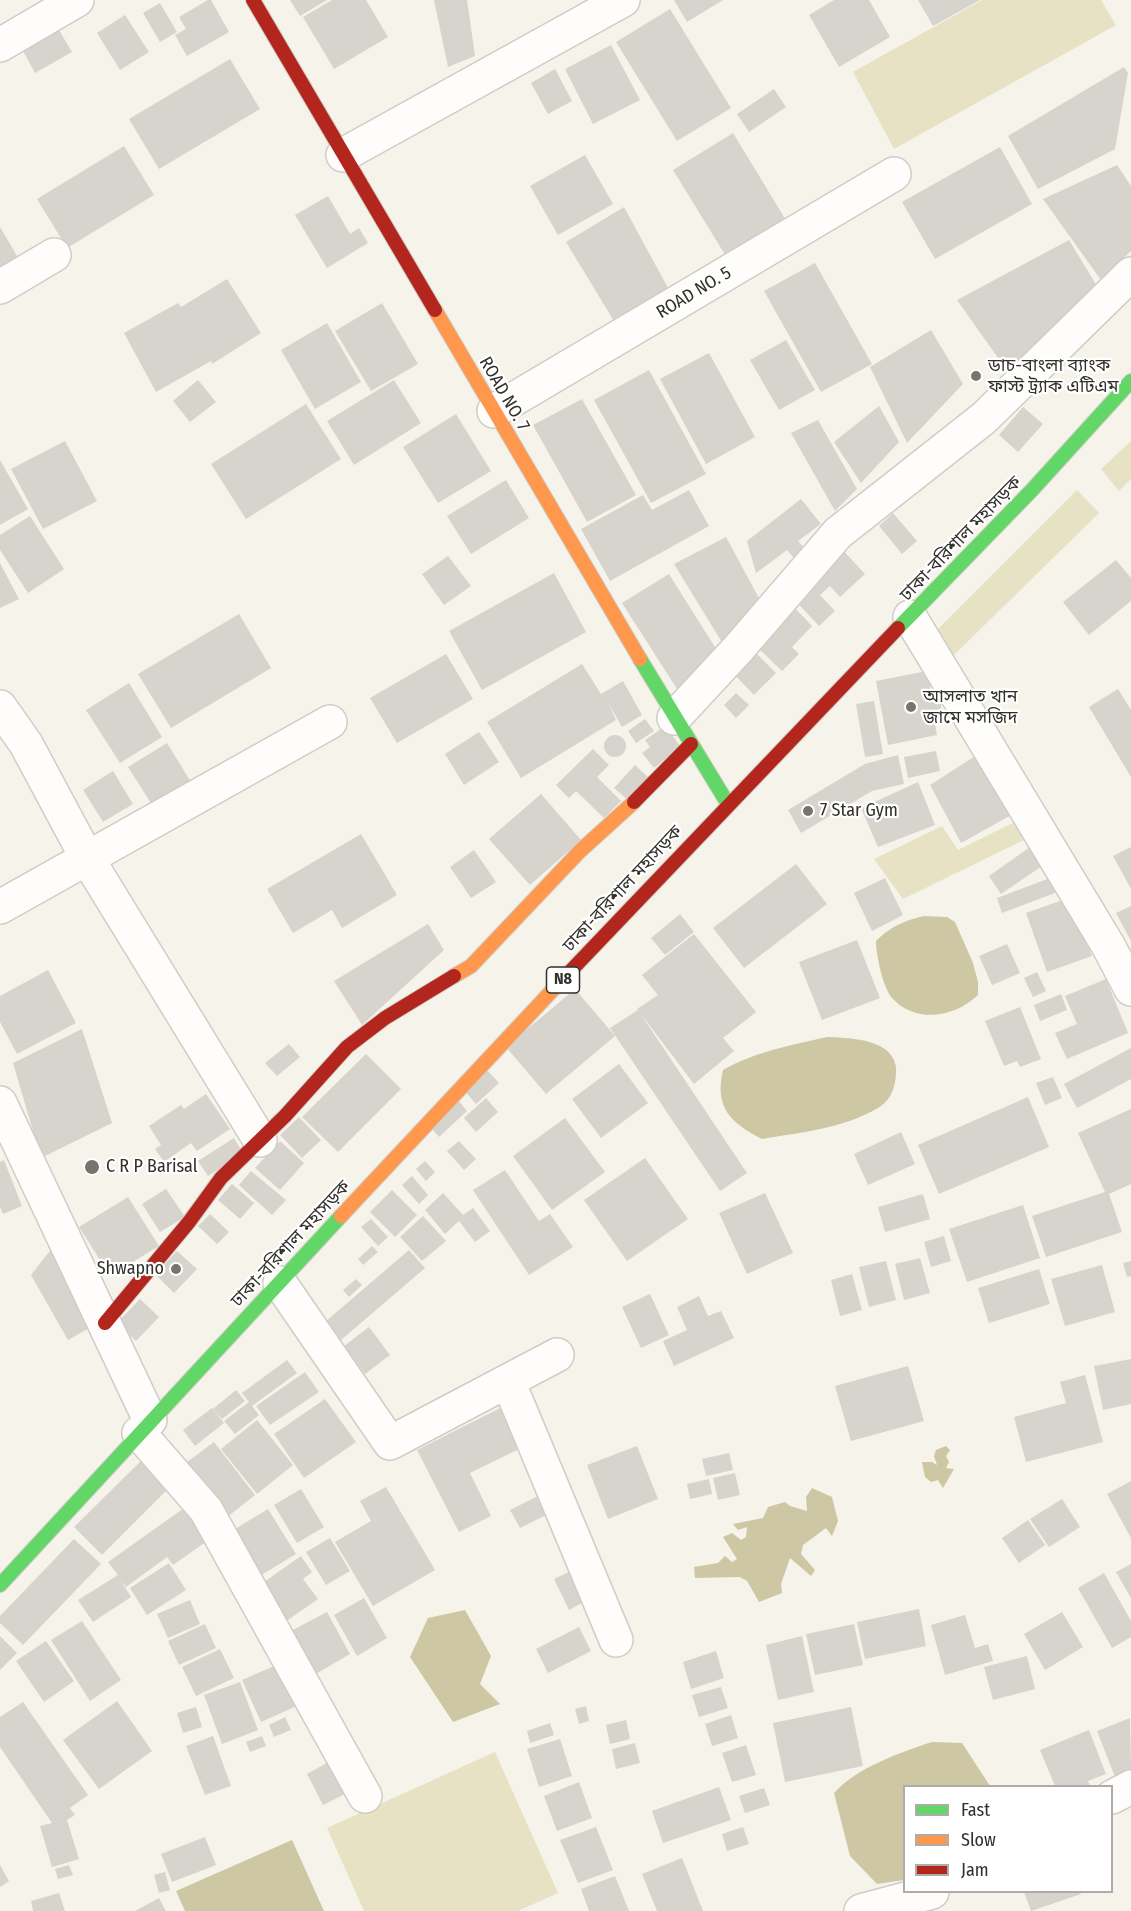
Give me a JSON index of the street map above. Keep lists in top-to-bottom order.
{
  "streets": {
    "main road": ["ROAD NO. 7", "ঢাকা-বরিশাল মহাসড়ক", "N8"],
    "street": ["ROAD NO. 5"]
  },
  "crossings": [
    ["ROAD NO. 5", "ROAD NO. 7"],
    ["ROAD NO. 7", "ঢাকা-বরিশাল মহাসড়ক"]
  ],
  "places": [
    "ডাচ-বাংলা ব্যাংক ফাস্ট ট্র্যাক এটিএম",
    "আসলাত খান জামে মসজিদ",
    "7 Star Gym",
    "C R P Barisal",
    "Shwapno"
  ],
  "legend": ["Fast", "Slow", "Jam"]
}
